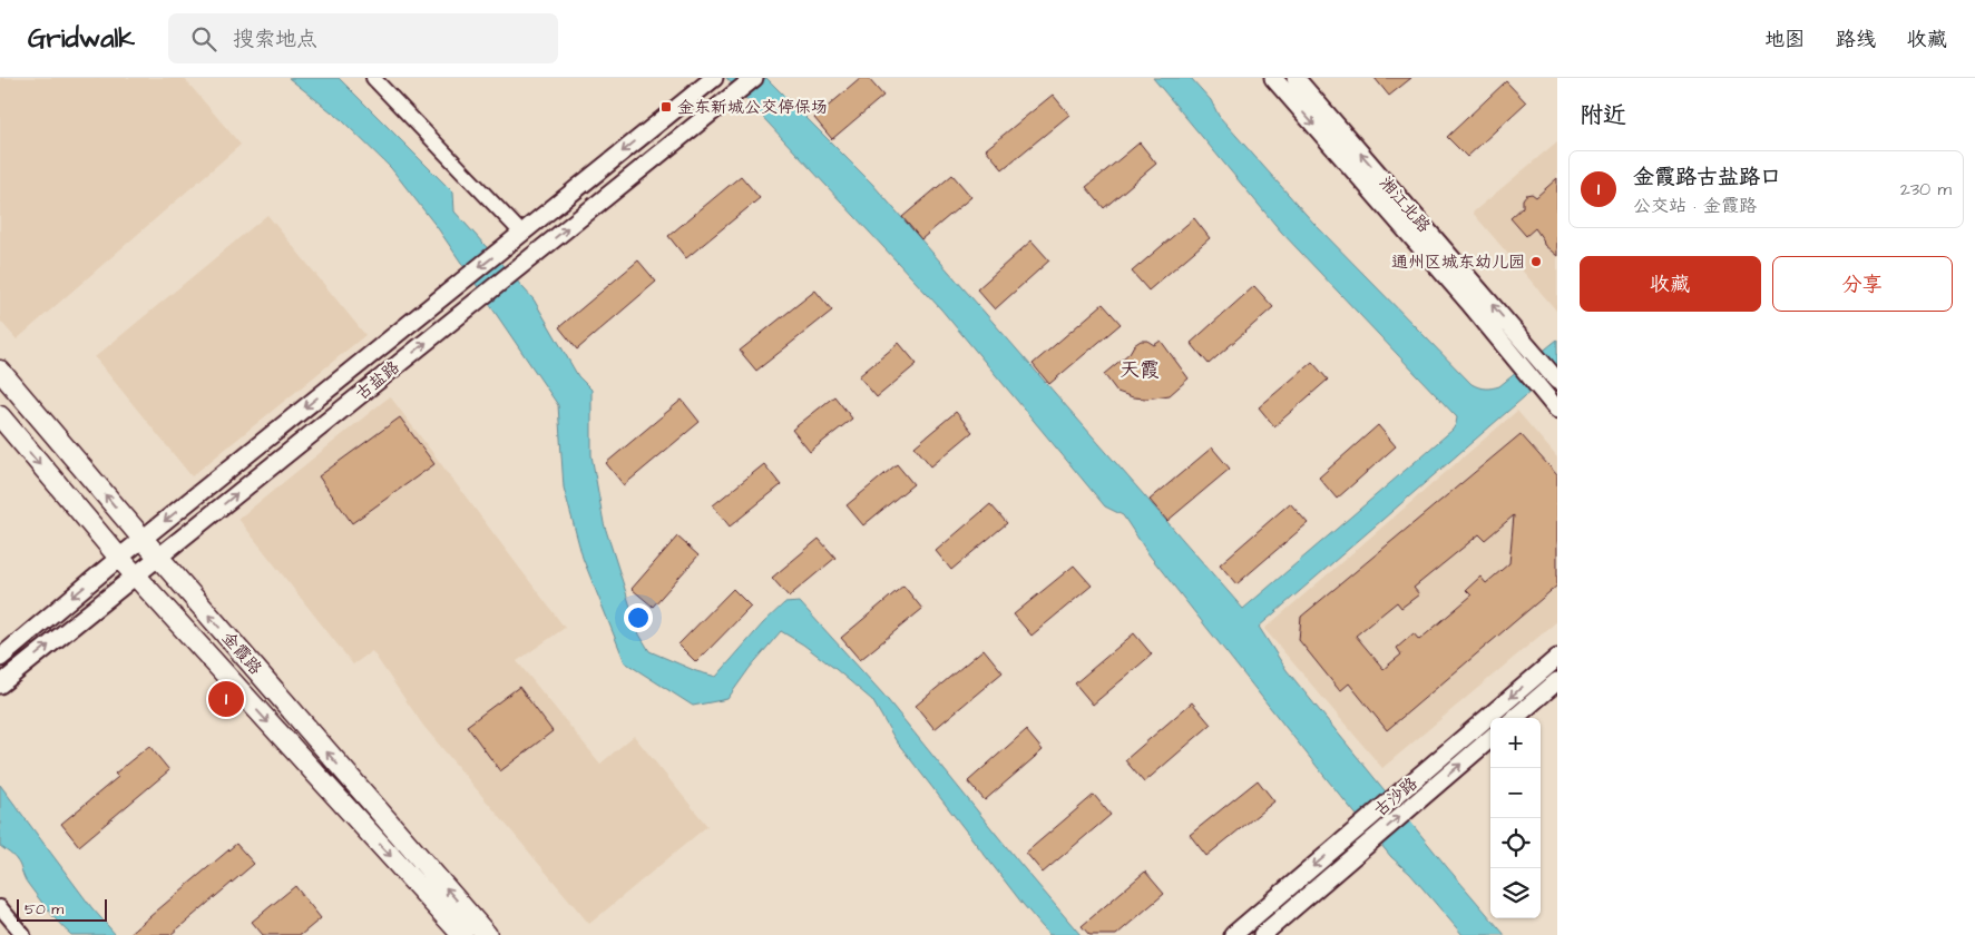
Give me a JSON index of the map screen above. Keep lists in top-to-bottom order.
{
  "streets": {
    "main road": ["金霞路"],
    "street": ["湘江北路", "古盐路", "古沙路"]
  },
  "crossings": [
    ["古盐路", "金霞路"]
  ],
  "districts": ["天霞"],
  "places": {
    "transit": ["金东新城公交停保场"],
    "other": ["通州区城东幼儿园"]
  },
  "scale_bar": "50 m",
  "page": {
    "header": "Gridwalk",
    "search": "搜索地点",
    "nav": ["地图", "路线", "收藏"],
    "heading": "附近",
    "list": [
      {
        "mark": "1",
        "name": "金霞路古盐路口",
        "note": "公交站 · 金霞路",
        "value": "230 m"
      }
    ],
    "buttons": ["收藏", "分享"],
    "pins": "1",
    "map_buttons": ["+", "−"],
    "scale": "50 m"
  }
}
